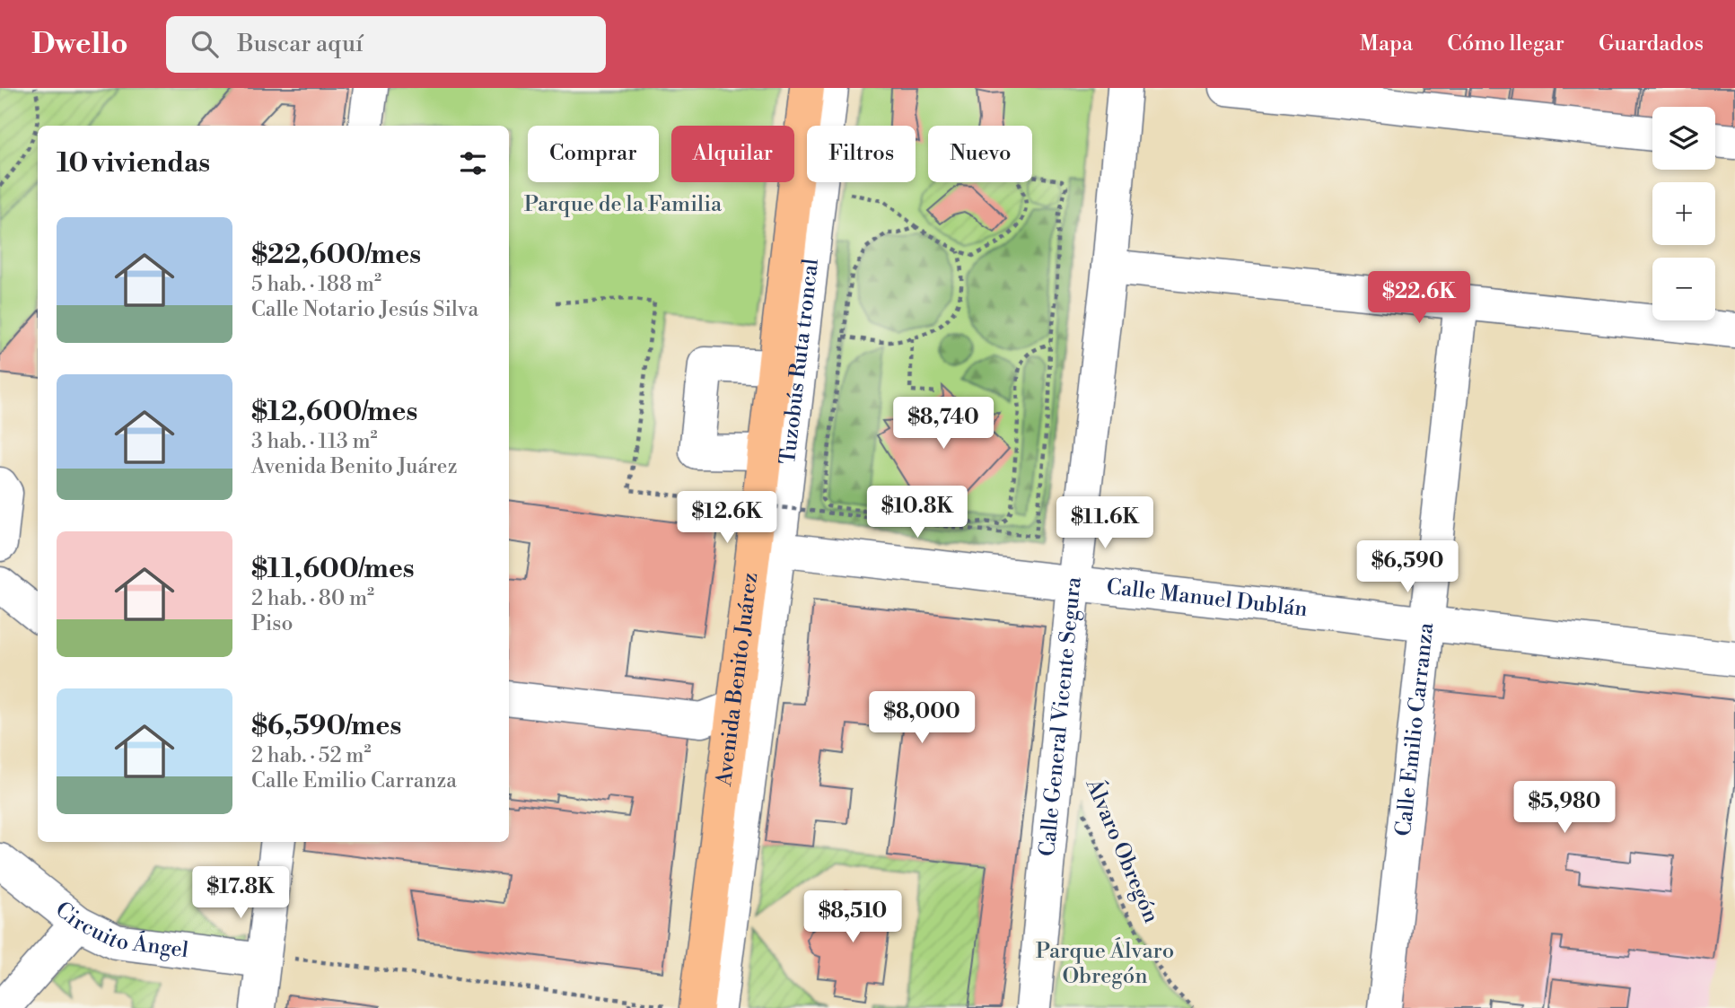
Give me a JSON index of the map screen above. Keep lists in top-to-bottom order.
{
  "streets": {
    "main road": ["Avenida Benito Juárez"],
    "street": [
      "Tuzobús Ruta troncal",
      "Calle Manuel Dublán",
      "Calle General Vicente Segura",
      "Calle Emilio Carranza",
      "Circuito Ángel"
    ],
    "path": ["Álvaro Obregón"]
  },
  "crossings": [
    ["Tuzobús Ruta troncal", "Calle Manuel Dublán"],
    ["Tuzobús Ruta troncal", "Avenida Benito Juárez"],
    ["Calle Manuel Dublán", "Avenida Benito Juárez"],
    ["Calle Manuel Dublán", "Calle General Vicente Segura"],
    ["Calle Manuel Dublán", "Calle Emilio Carranza"]
  ],
  "parks": ["Parque de la Familia", "Parque Álvaro Obregón"],
  "page": {
    "header": "Dwello",
    "search": "Buscar aquí",
    "nav": ["Mapa", "Cómo llegar", "Guardados"],
    "map_buttons": ["+", "−"],
    "chip": [
      "Comprar",
      "Alquilar",
      "Filtros",
      "Nuevo"
    ],
    "heading": "10 viviendas",
    "list": [
      {
        "name": "$22,600/mes",
        "note": "5 hab. · 188 m² · Calle Notario Jesús Silva"
      },
      {
        "name": "$12,600/mes",
        "note": "3 hab. · 113 m² · Avenida Benito Juárez"
      },
      {
        "name": "$11,600/mes",
        "note": "2 hab. · 80 m² · Piso"
      },
      {
        "name": "$6,590/mes",
        "note": "2 hab. · 52 m² · Calle Emilio Carranza"
      }
    ],
    "price": [
      "$22.6K",
      "$8,740",
      "$10.8K",
      "$12.6K",
      "$11.6K",
      "$6,590",
      "$8,000",
      "$5,980",
      "$17.8K",
      "$8,510"
    ]
  }
}
